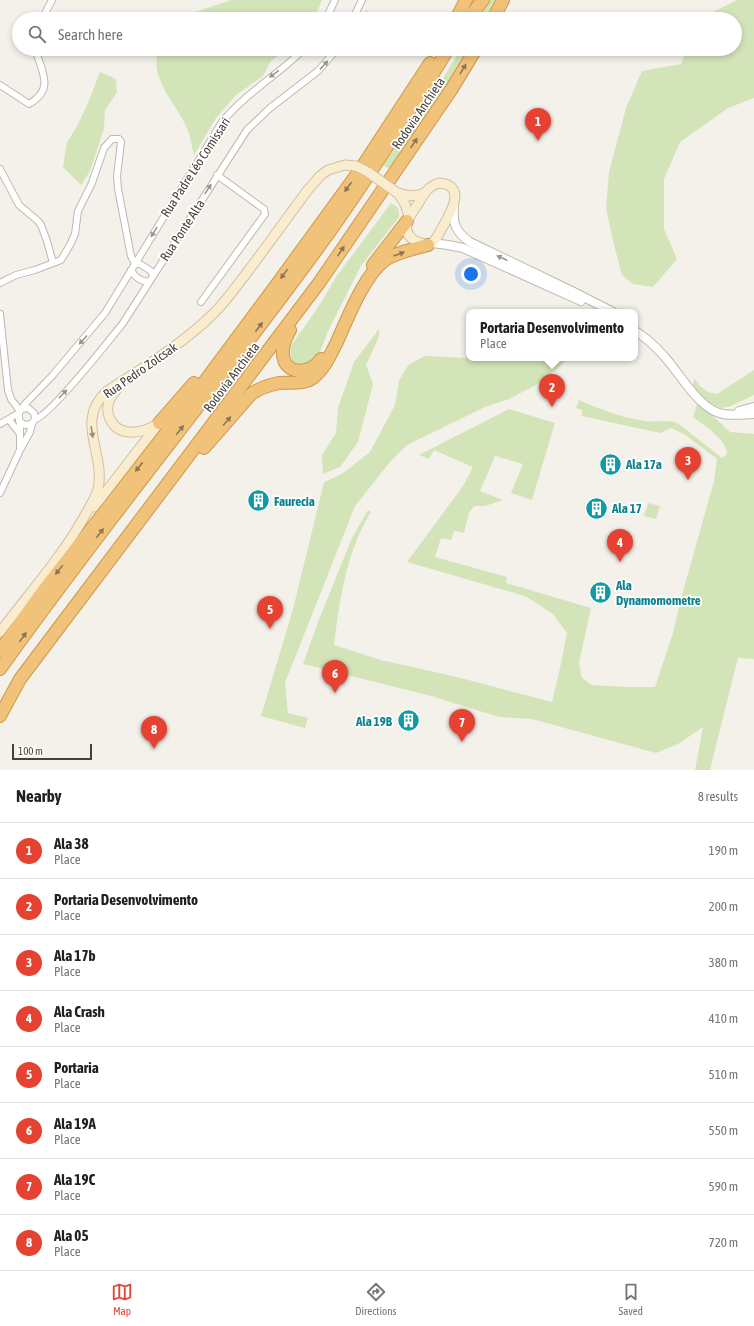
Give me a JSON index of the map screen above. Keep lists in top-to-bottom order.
{
  "streets": {
    "highway": ["Rodovia Anchieta"],
    "main road": ["Rua Pedro Zolcsak"],
    "street": ["Rua Padre Léo Comissari", "Rua Ponte Alta"]
  },
  "crossings": [
    ["Rua Padre Léo Comissari", "Rua Ponte Alta"]
  ],
  "one_way": ["Rua Padre Léo Comissari", "Rua Ponte Alta"],
  "places": {
    "building": [
      "Ala 17a",
      "Faurecia",
      "Ala 17",
      "Ala Dynamomometre",
      "Ala 19B"
    ]
  },
  "scale_bar": "100 m",
  "page": {
    "search": "Search here",
    "pins": [
      "1",
      "2",
      "3",
      "4",
      "5",
      "6",
      "7",
      "8"
    ],
    "popup": ["Portaria Desenvolvimento", "Place"],
    "scale": "100 m",
    "heading": ["Nearby", "8 results"],
    "list": [
      {
        "mark": "1",
        "name": "Ala 38",
        "note": "Place",
        "value": "190 m"
      },
      {
        "mark": "2",
        "name": "Portaria Desenvolvimento",
        "note": "Place",
        "value": "200 m"
      },
      {
        "mark": "3",
        "name": "Ala 17b",
        "note": "Place",
        "value": "380 m"
      },
      {
        "mark": "4",
        "name": "Ala Crash",
        "note": "Place",
        "value": "410 m"
      },
      {
        "mark": "5",
        "name": "Portaria",
        "note": "Place",
        "value": "510 m"
      },
      {
        "mark": "6",
        "name": "Ala 19A",
        "note": "Place",
        "value": "550 m"
      },
      {
        "mark": "7",
        "name": "Ala 19C",
        "note": "Place",
        "value": "590 m"
      },
      {
        "mark": "8",
        "name": "Ala 05",
        "note": "Place",
        "value": "720 m"
      }
    ],
    "nav": ["Map", "Directions", "Saved"]
  }
}
